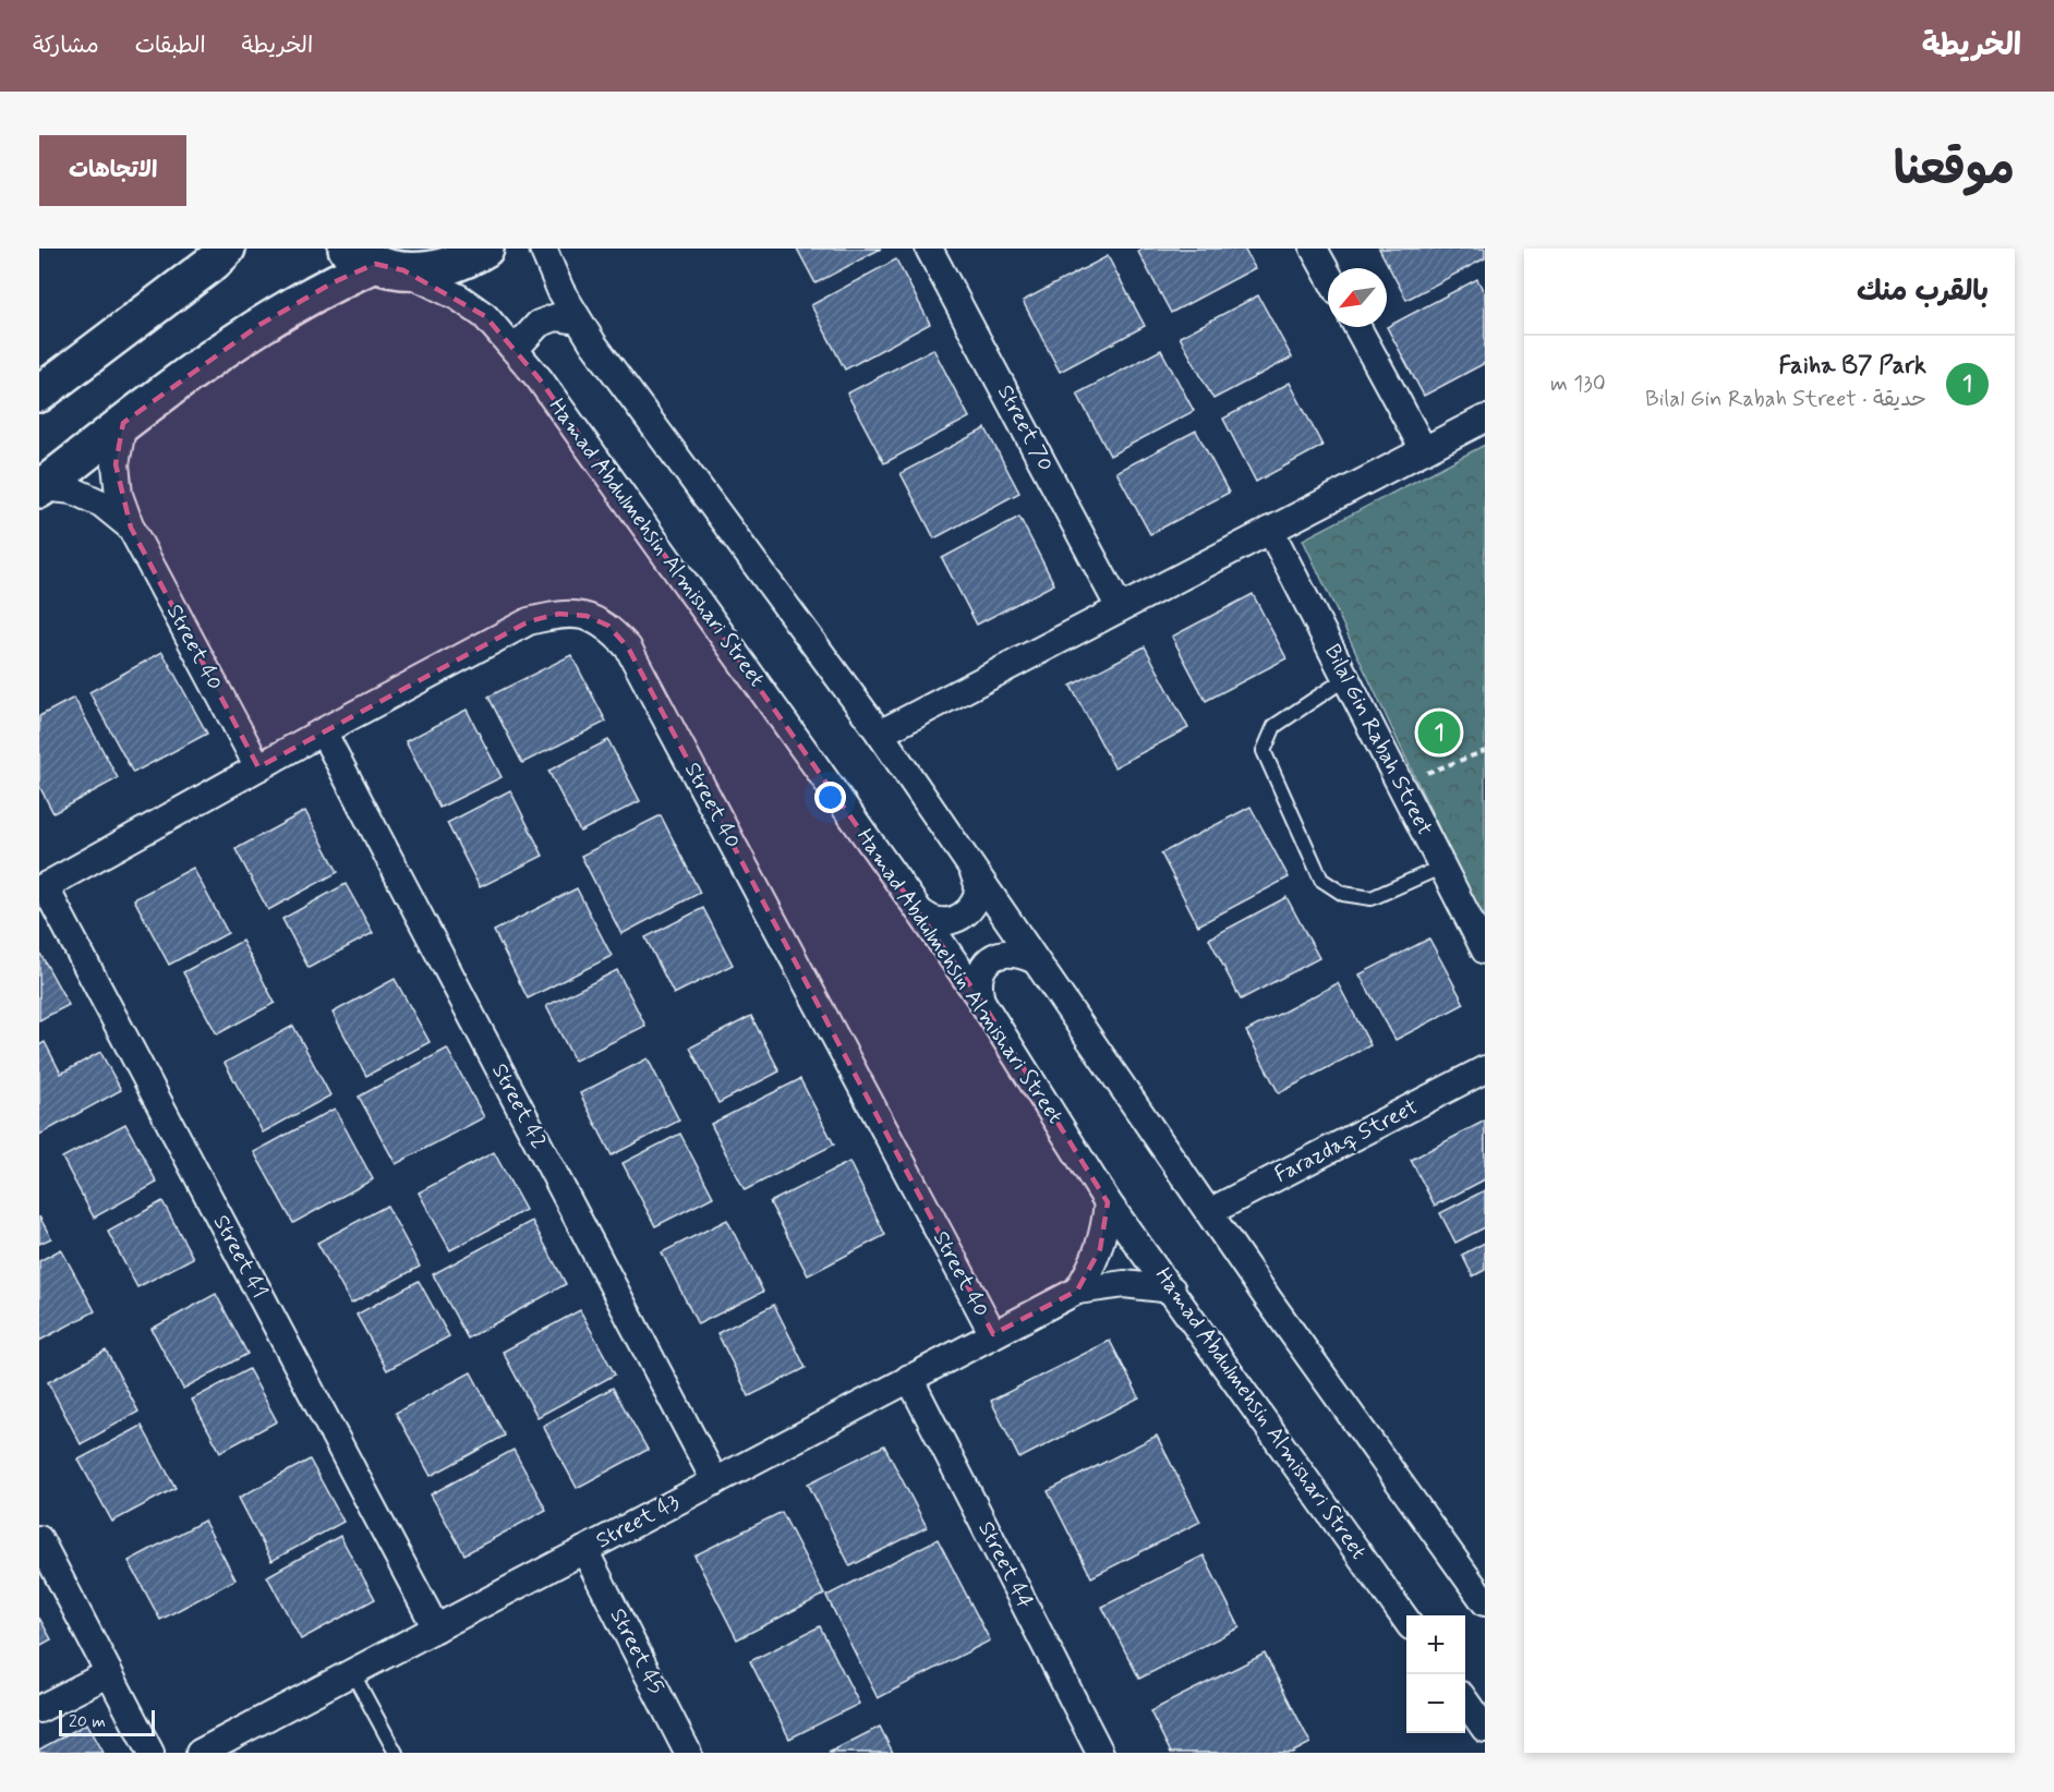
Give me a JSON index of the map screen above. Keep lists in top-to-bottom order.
{
  "streets": {
    "street": [
      "Street 70",
      "Hamad Abdulmehsin Almishari Street",
      "Street 40",
      "Bilal Gin Rabah Street",
      "Street 42",
      "Farazdaq Street",
      "Street 41",
      "Street 43",
      "Street 44",
      "Street 45"
    ]
  },
  "crossings": [
    ["Hamad Abdulmehsin Almishari Street", "Street 43"],
    ["Street 40", "Street 42"],
    ["Street 40", "Street 41"],
    ["Street 40", "Street 43"],
    ["Street 42", "Street 43"],
    ["Street 41", "Street 43"],
    ["Street 43", "Street 44"],
    ["Street 43", "Street 45"]
  ],
  "scale_bar": "20 m",
  "north": "bottom left",
  "page": {
    "header": "الخريطة",
    "nav": ["الخريطة", "الطبقات", "مشاركة"],
    "title": "موقعنا",
    "buttons": "الاتجاهات",
    "heading": "بالقرب منك",
    "list": [
      {
        "mark": "1",
        "name": "Faiha B7 Park",
        "note": "حديقة · Bilal Gin Rabah Street",
        "value": "130 m"
      }
    ],
    "pins": "1",
    "map_buttons": ["+", "−"],
    "scale": "20 m"
  }
}
